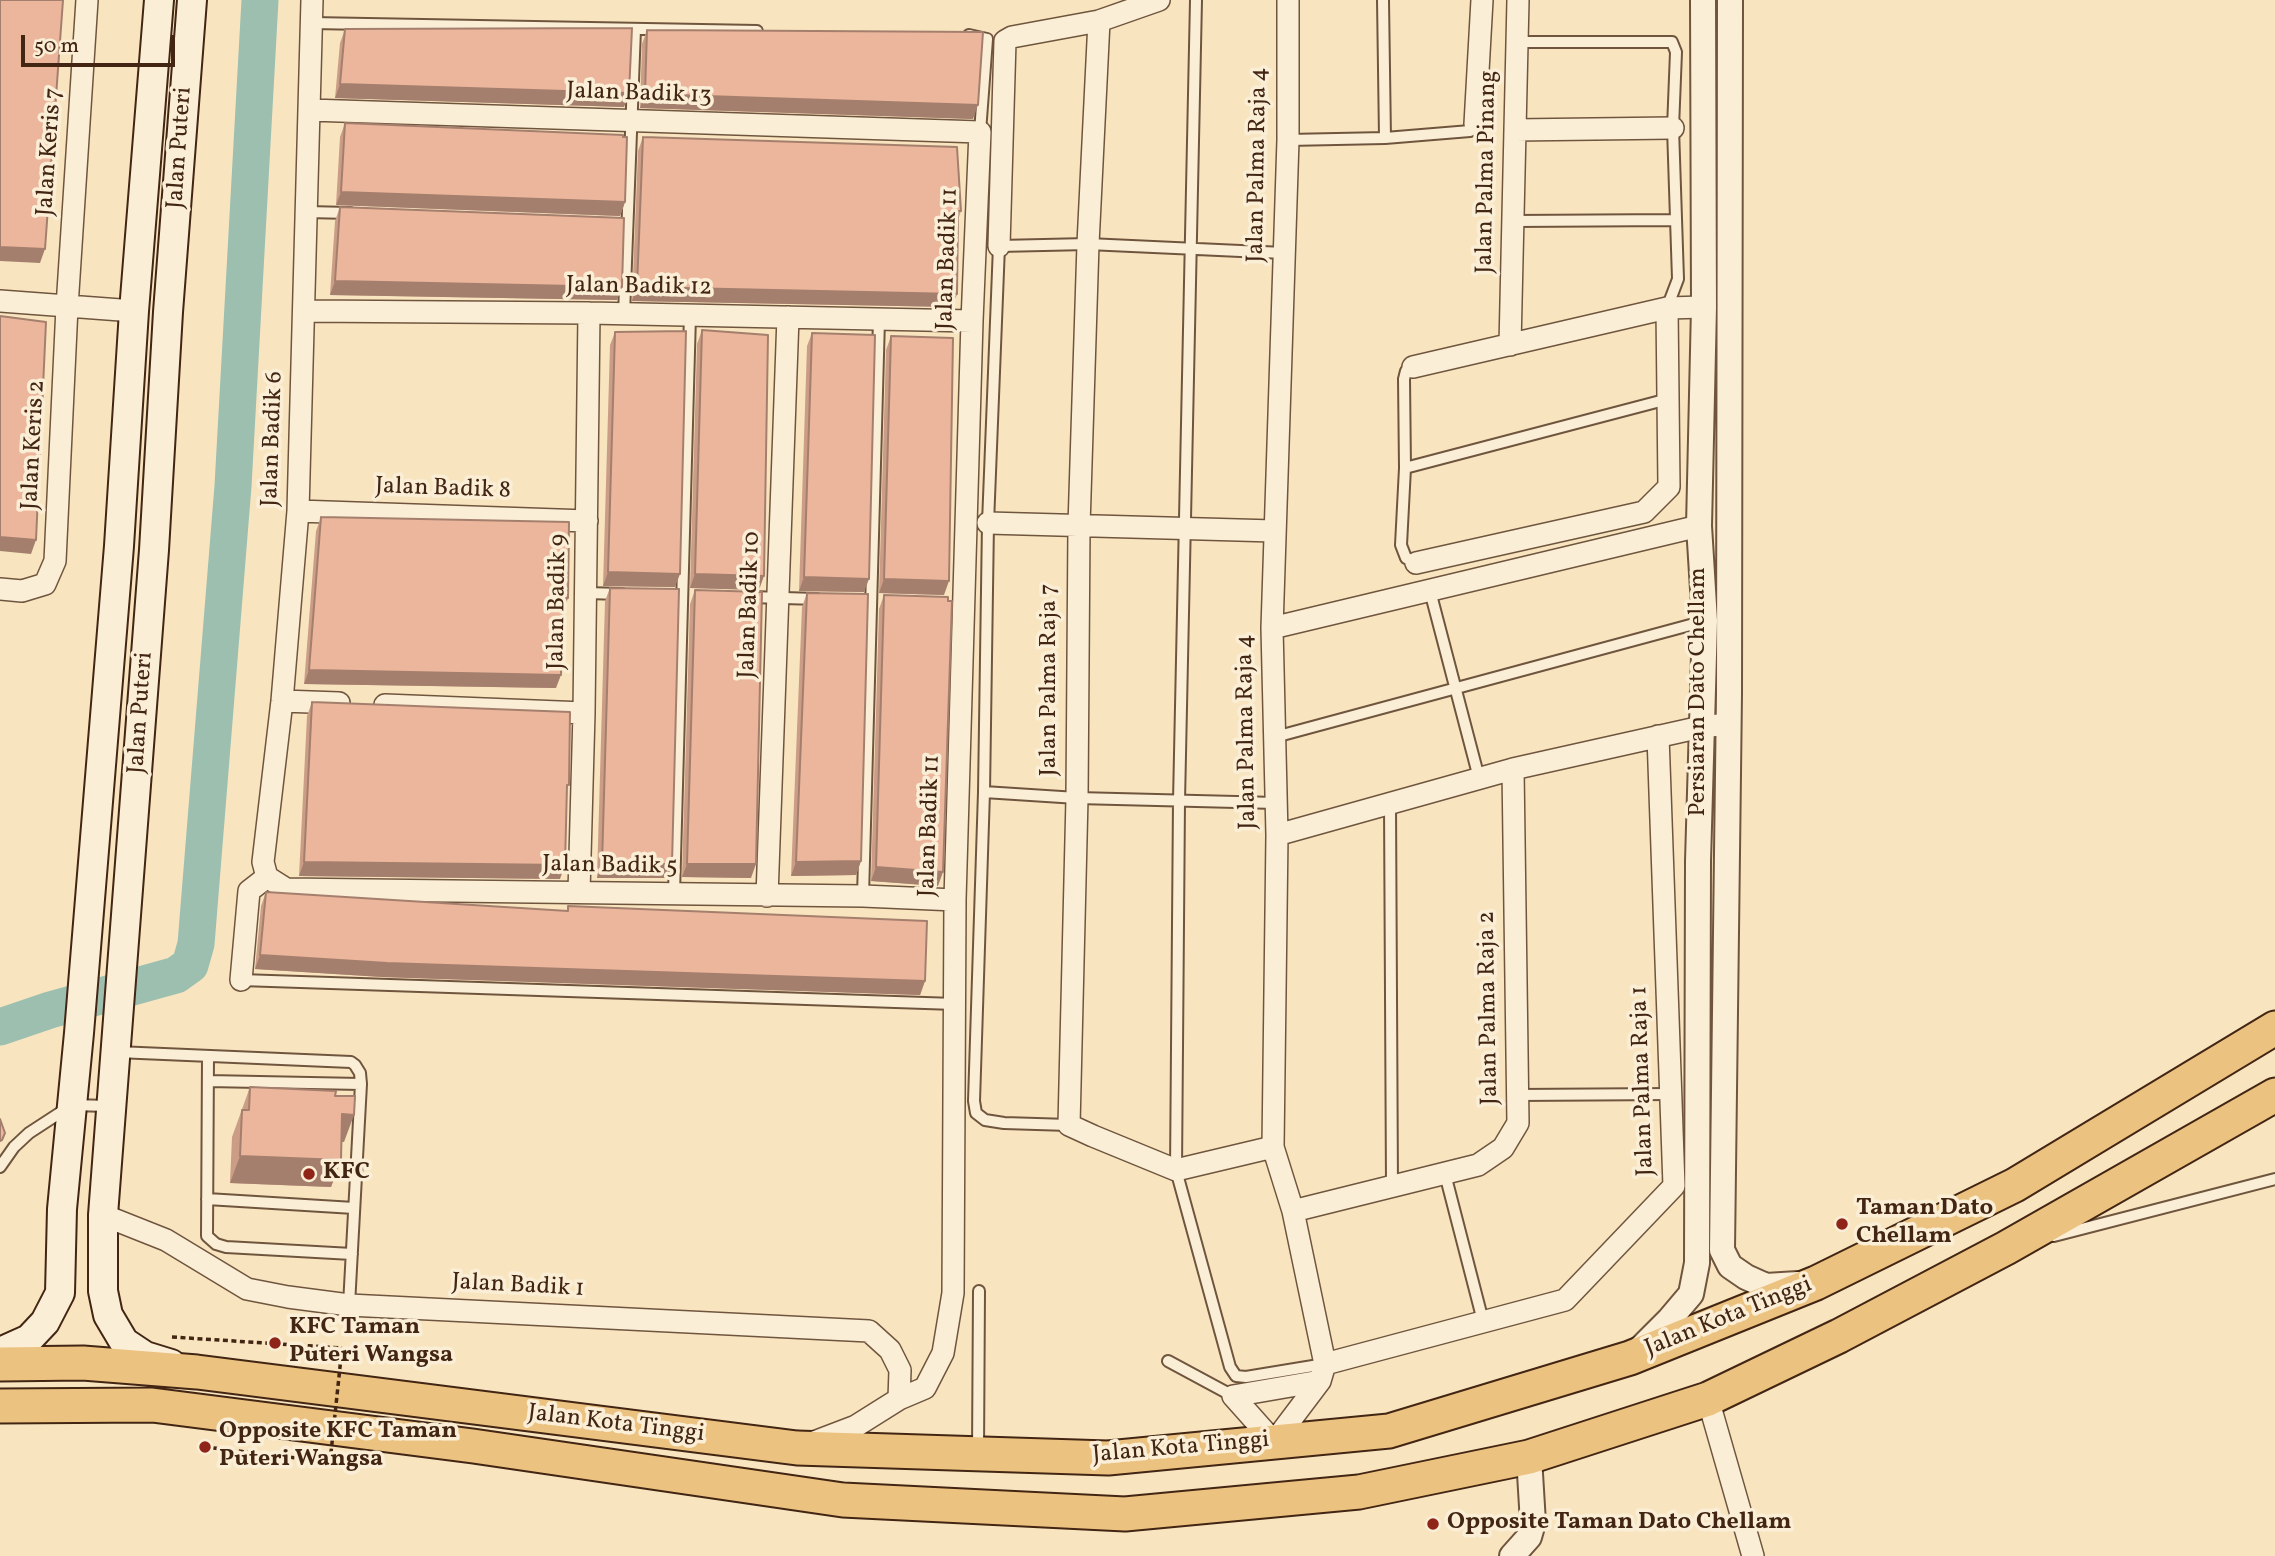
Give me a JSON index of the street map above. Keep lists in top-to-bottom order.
{
  "streets": {
    "highway": ["Jalan Kota Tinggi"],
    "main road": ["Jalan Puteri"],
    "street": [
      "Jalan Badik 13",
      "Jalan Keris 7",
      "Jalan Palma Raja 4",
      "Jalan Palma Pinang",
      "Jalan Badik 11",
      "Jalan Badik 12",
      "Jalan Badik 6",
      "Jalan Keris 2",
      "Jalan Badik 8",
      "Jalan Badik 9",
      "Jalan Badik 10",
      "Jalan Palma Raja 7",
      "Persiaran Dato Chellam",
      "Jalan Badik 5",
      "Jalan Palma Raja 2",
      "Jalan Palma Raja 1",
      "Jalan Badik 1"
    ]
  },
  "crossings": [
    ["Jalan Badik 13", "Jalan Badik 11"],
    ["Jalan Badik 13", "Jalan Badik 6"],
    ["Jalan Puteri", "Jalan Badik 1"],
    ["Jalan Puteri", "Jalan Kota Tinggi"],
    ["Jalan Keris 7", "Jalan Keris 2"],
    ["Jalan Palma Raja 4", "Jalan Palma Raja 2"],
    ["Jalan Palma Raja 4", "Jalan Palma Raja 1"],
    ["Jalan Badik 11", "Jalan Badik 12"],
    ["Jalan Badik 11", "Jalan Badik 5"],
    ["Jalan Badik 11", "Jalan Badik 1"],
    ["Jalan Badik 11", "Jalan Kota Tinggi"],
    ["Jalan Badik 12", "Jalan Badik 6"],
    ["Jalan Badik 12", "Jalan Badik 9"],
    ["Jalan Badik 12", "Jalan Badik 10"],
    ["Jalan Badik 6", "Jalan Badik 8"],
    ["Jalan Badik 6", "Jalan Badik 5"],
    ["Jalan Badik 8", "Jalan Badik 9"],
    ["Jalan Badik 9", "Jalan Badik 5"],
    ["Jalan Badik 10", "Jalan Badik 5"],
    ["Persiaran Dato Chellam", "Jalan Kota Tinggi"]
  ],
  "places": [
    "KFC",
    "Taman Dato Chellam",
    "KFC Taman Puteri Wangsa",
    "Opposite KFC Taman Puteri Wangsa",
    "Opposite Taman Dato Chellam"
  ],
  "scale_bar": "50 m"
}
